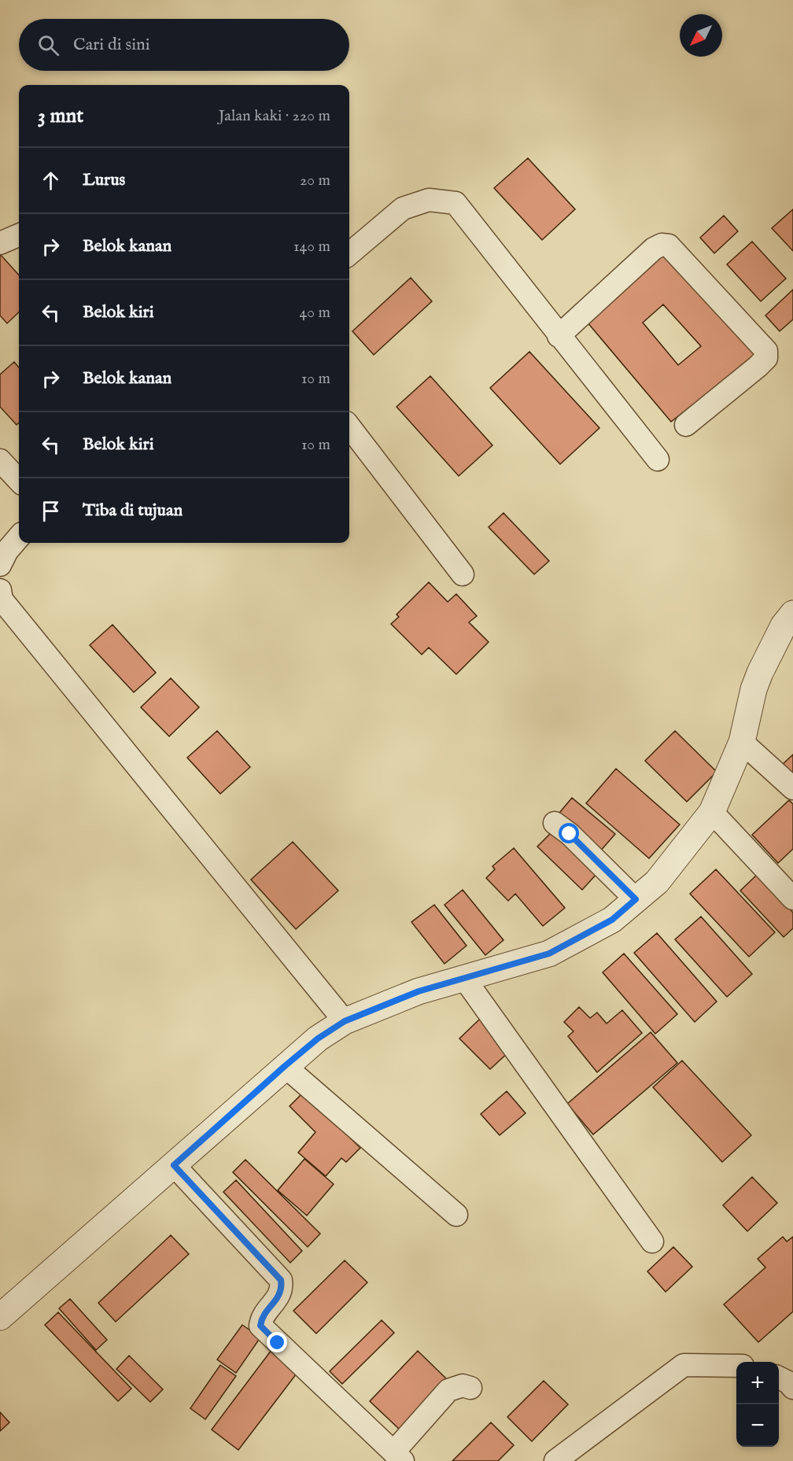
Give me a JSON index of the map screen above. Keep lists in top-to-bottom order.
{
  "north": "bottom left",
  "page": {
    "search": "Cari di sini",
    "heading": ["3 mnt", "Jalan kaki · 220 m"],
    "list": [
      ["Lurus", "20 m"],
      ["Belok kanan", "140 m"],
      ["Belok kiri", "40 m"],
      ["Belok kanan", "10 m"],
      ["Belok kiri", "10 m"],
      "Tiba di tujuan"
    ],
    "map_buttons": ["+", "−"]
  }
}
